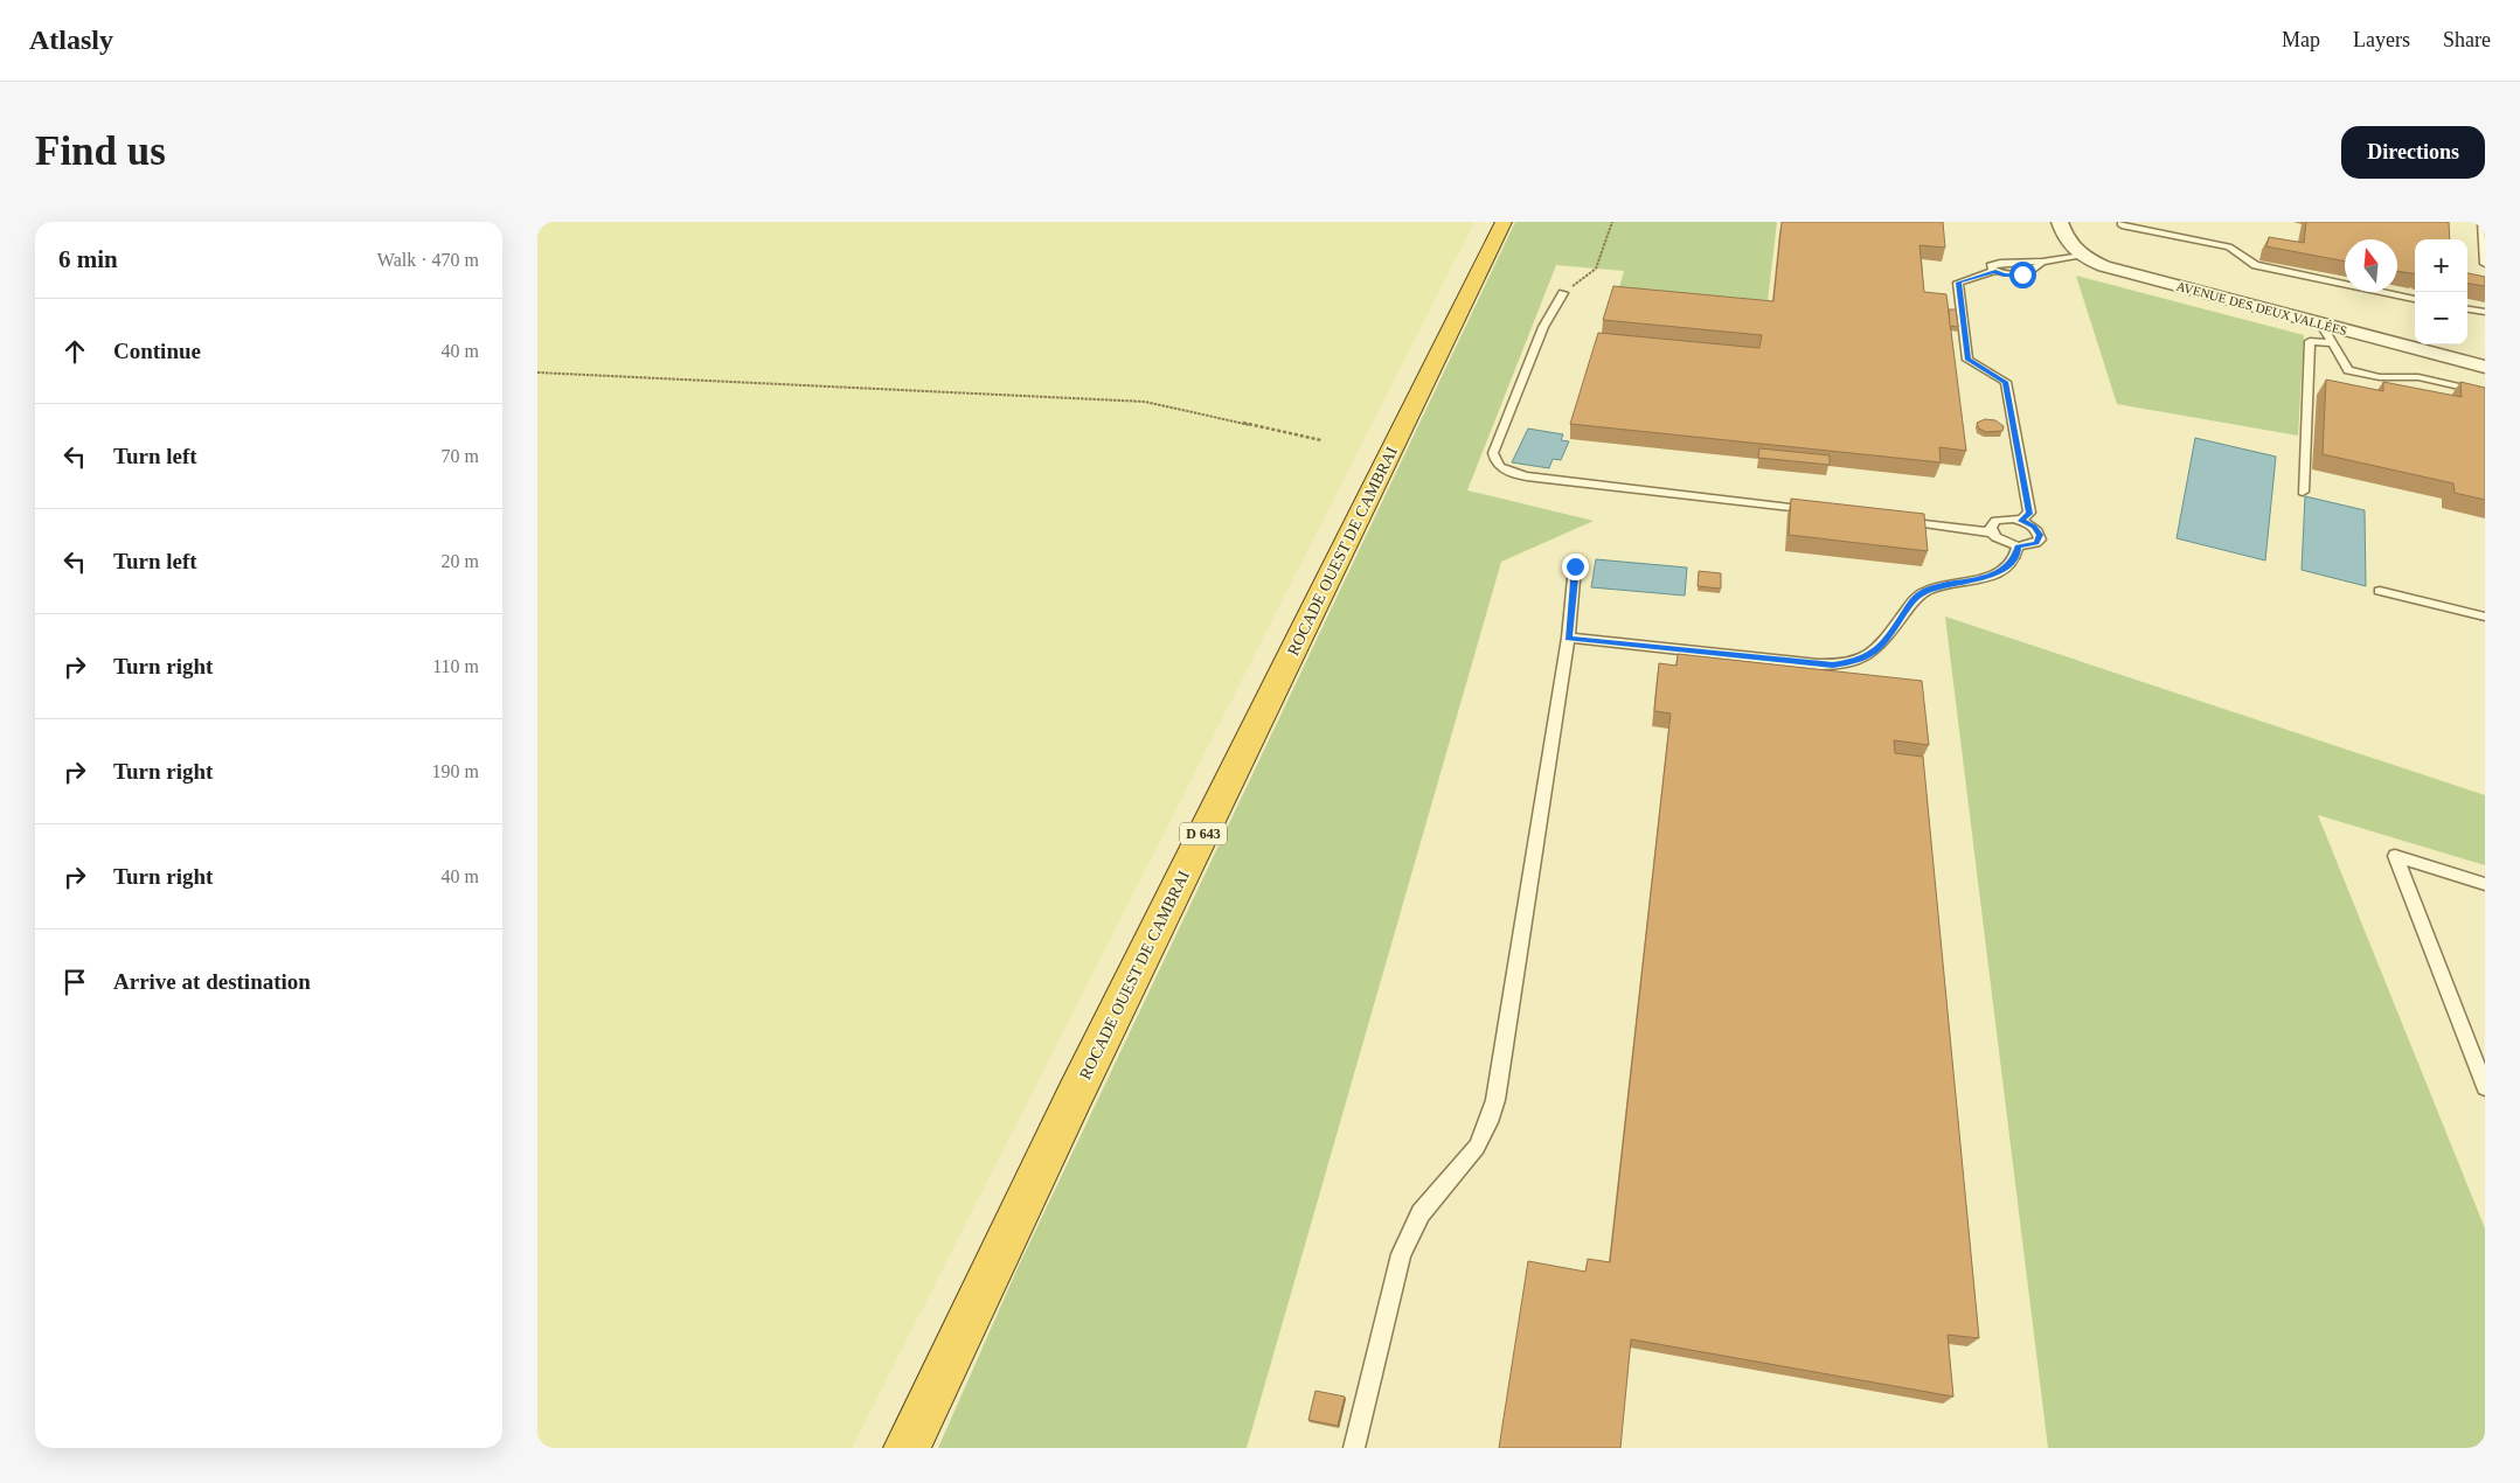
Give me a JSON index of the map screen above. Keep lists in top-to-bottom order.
{
  "streets": {
    "highway": ["ROCADE OUEST DE CAMBRAI", "D 643"],
    "street": ["AVENUE DES DEUX VALLÉES"]
  },
  "north": "top",
  "page": {
    "header": "Atlasly",
    "nav": ["Map", "Layers", "Share"],
    "buttons": "Directions",
    "title": "Find us",
    "heading": ["6 min", "Walk · 470 m"],
    "map_buttons": ["+", "−"],
    "list": [
      ["Continue", "40 m"],
      ["Turn left", "70 m"],
      ["Turn left", "20 m"],
      ["Turn right", "110 m"],
      ["Turn right", "190 m"],
      ["Turn right", "40 m"],
      "Arrive at destination"
    ]
  }
}
